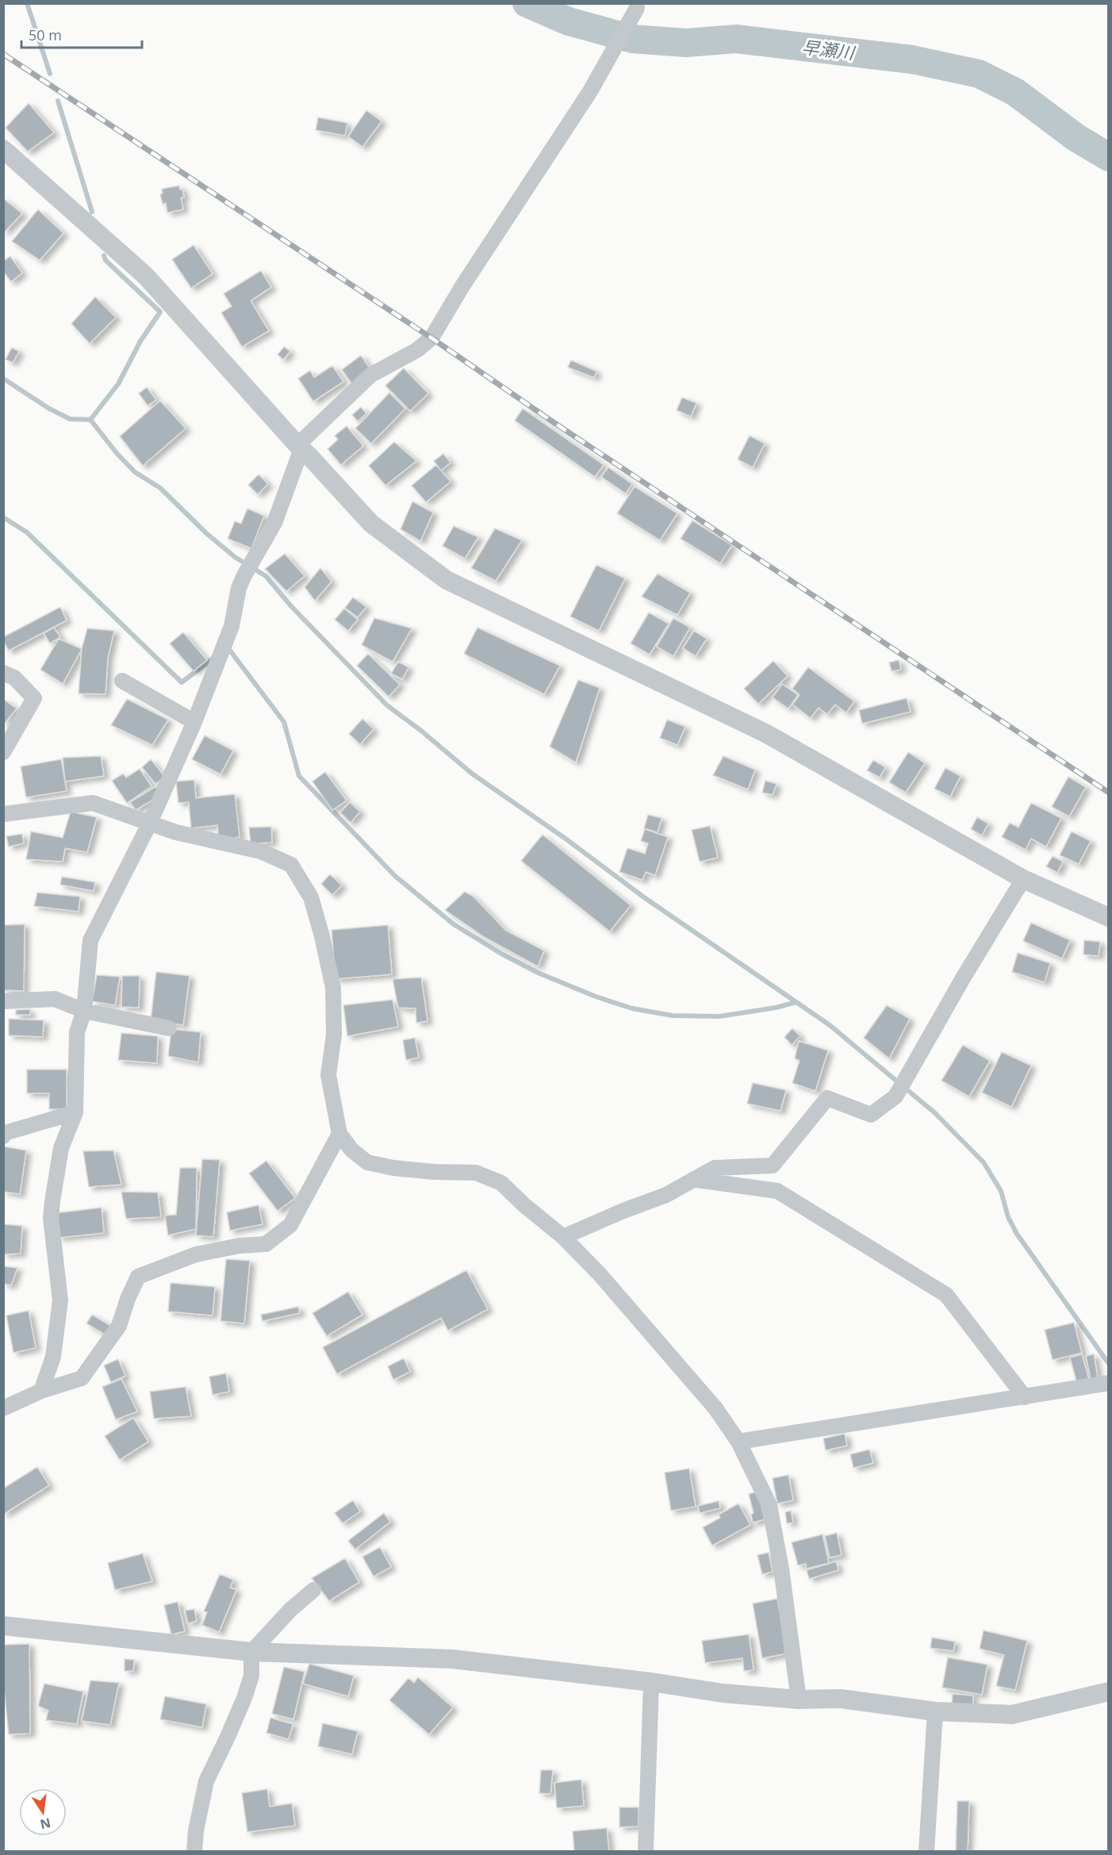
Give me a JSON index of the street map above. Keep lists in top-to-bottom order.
{
  "water": ["早瀬川"],
  "scale_bar": "50 m",
  "north": "bottom"
}
